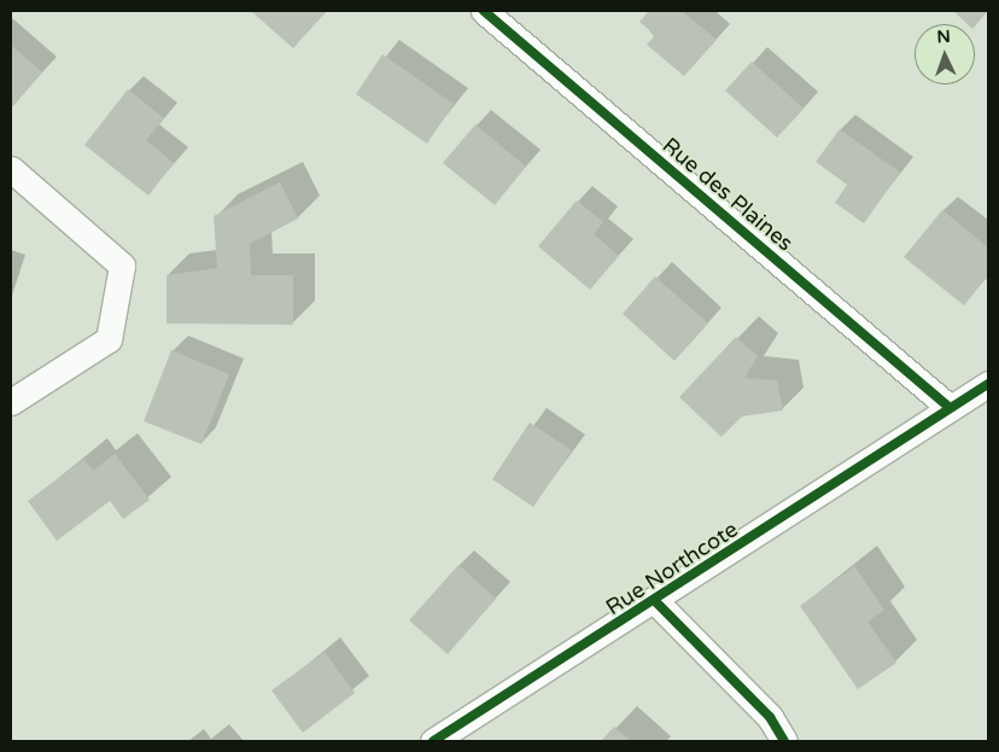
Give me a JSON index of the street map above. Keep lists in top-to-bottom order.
{
  "streets": {
    "street": ["Rue des Plaines", "Rue Northcote"]
  },
  "crossings": [
    ["Rue des Plaines", "Rue Northcote"]
  ],
  "north": "top"
}
